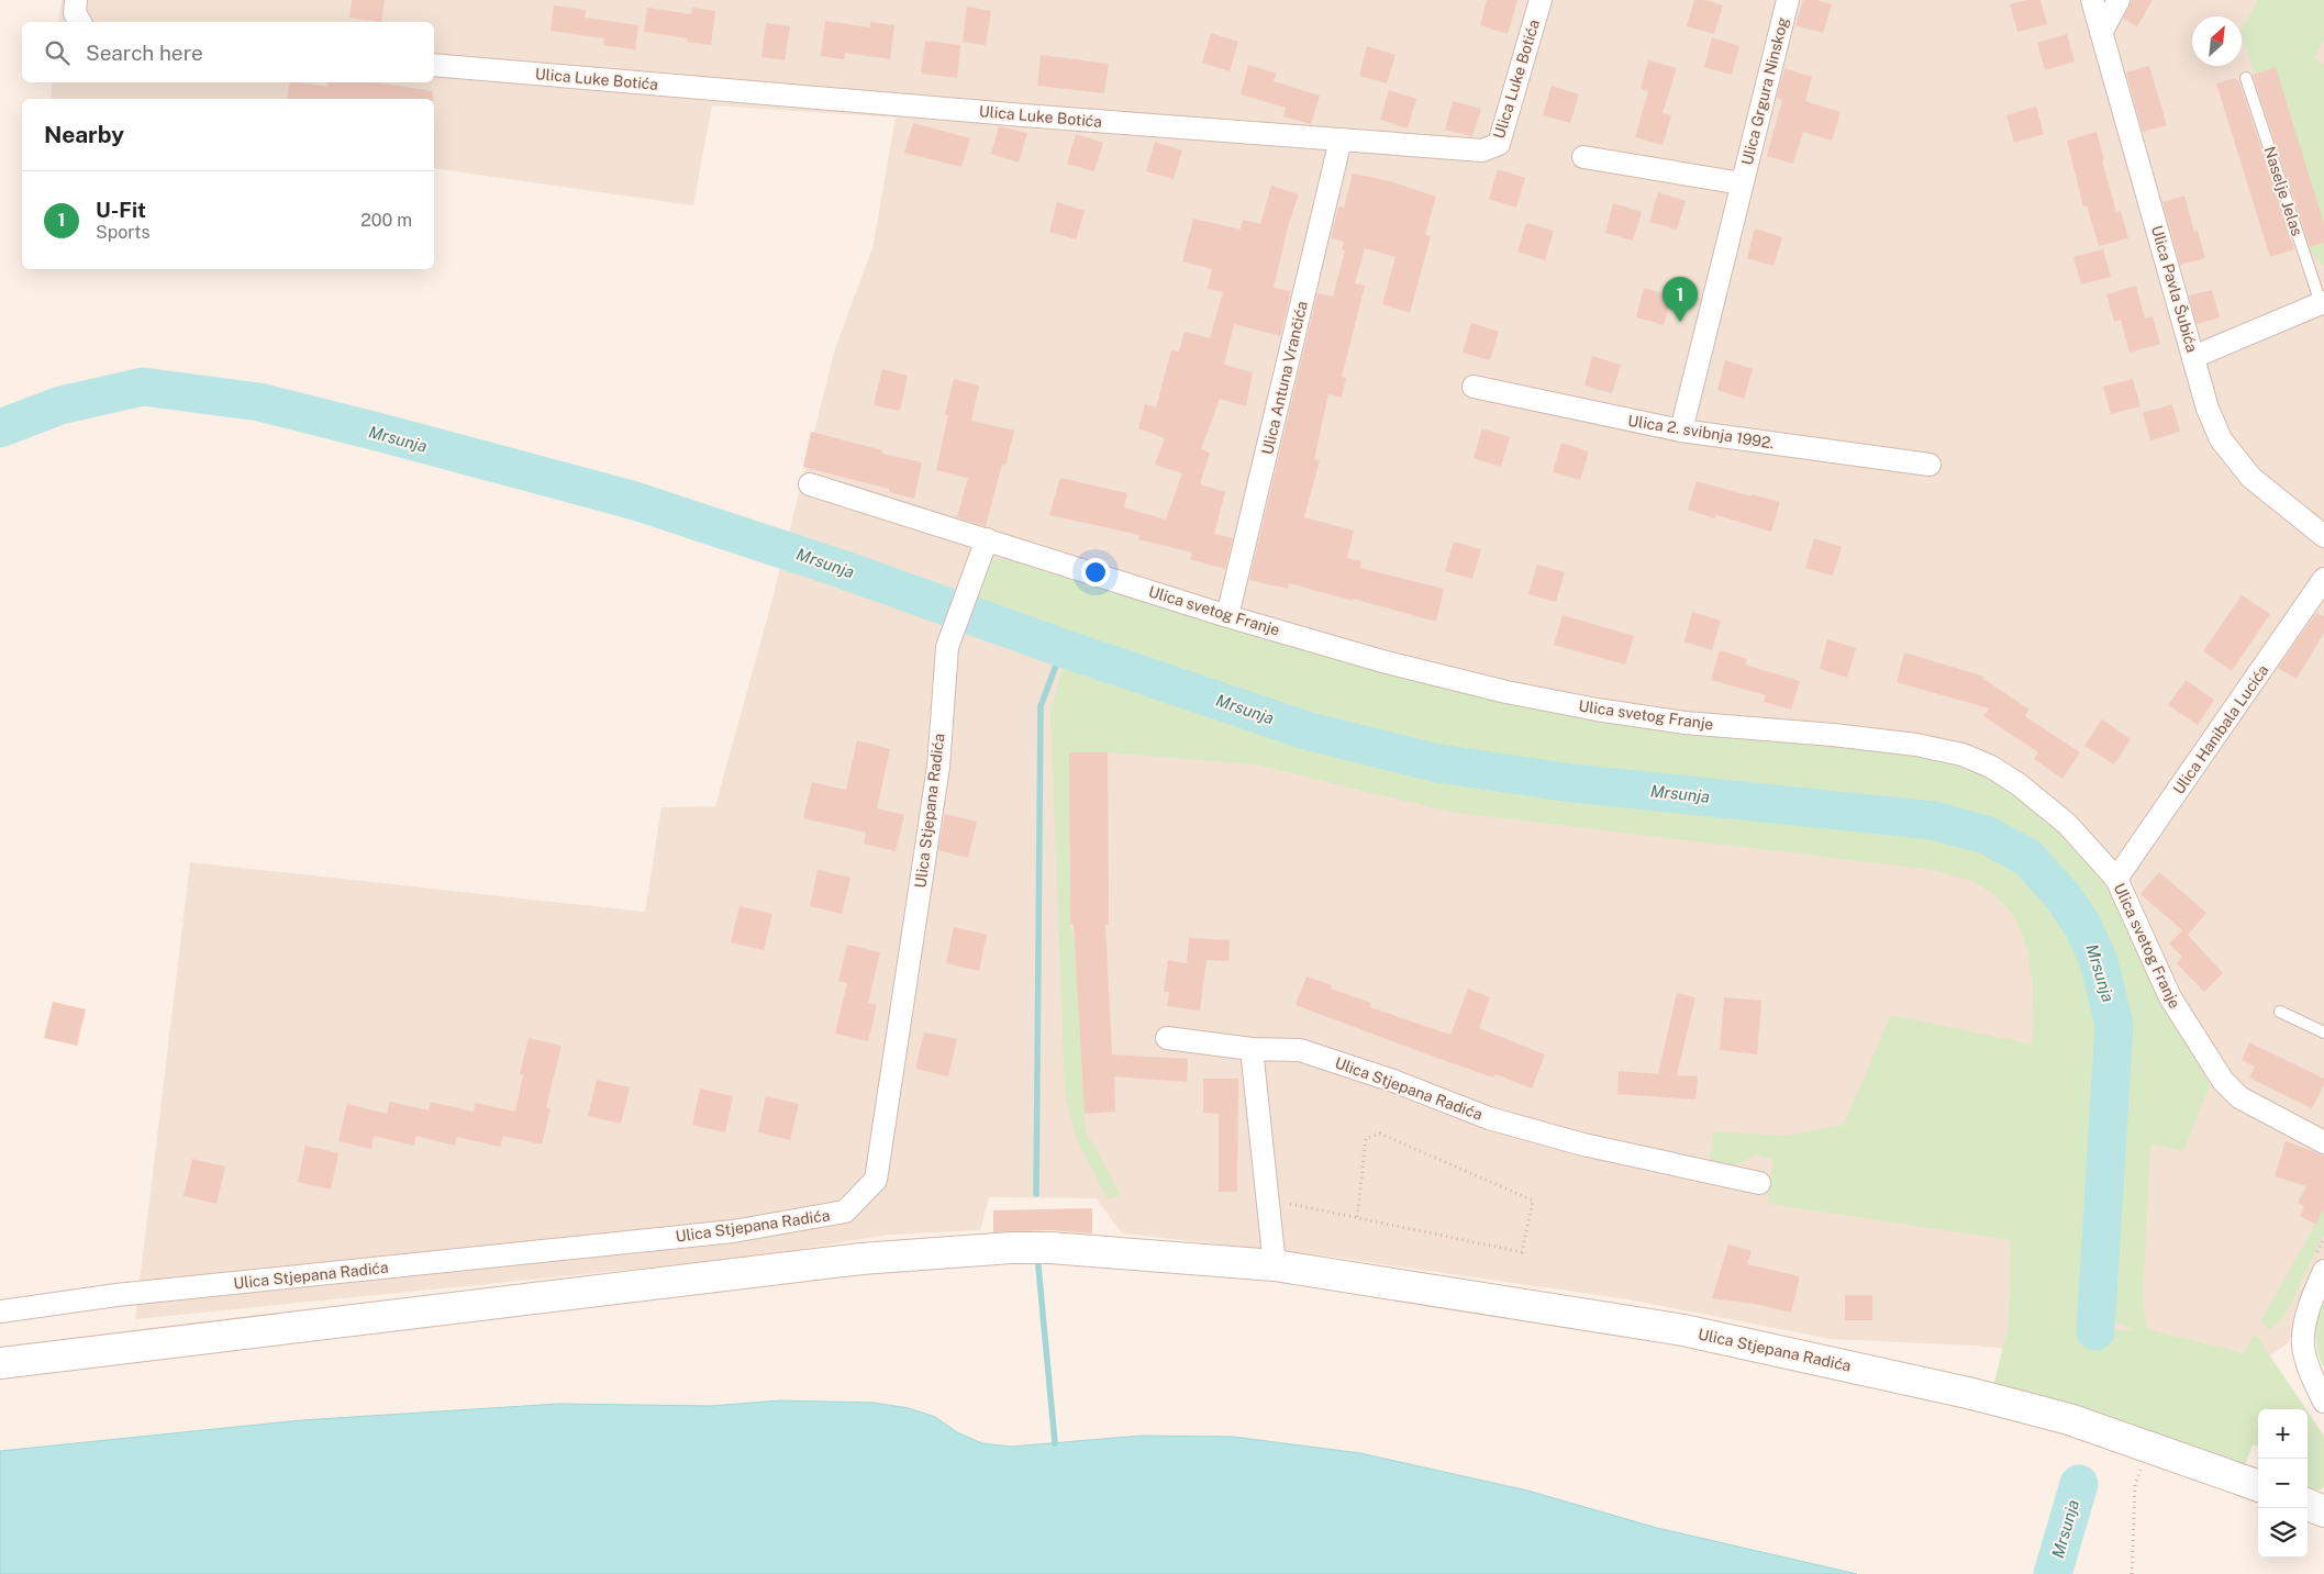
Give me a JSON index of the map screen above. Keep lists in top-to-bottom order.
{
  "streets": {
    "main road": ["Ulica Stjepana Radića"],
    "street": [
      "Ulica Luke Botića",
      "Ulica Grgura Ninskog",
      "Naselje Jelas",
      "Ulica Pavla Šubića",
      "Ulica Antuna Vrančića",
      "Ulica 2. svibnja 1992.",
      "Ulica svetog Franje",
      "Ulica Hanibala Lucića"
    ]
  },
  "crossings": [
    ["Ulica Luke Botića", "Ulica Antuna Vrančića"],
    ["Ulica Grgura Ninskog", "Ulica 2. svibnja 1992."],
    ["Naselje Jelas", "Ulica Pavla Šubića"],
    ["Ulica Antuna Vrančića", "Ulica svetog Franje"],
    ["Ulica svetog Franje", "Ulica Hanibala Lucića"],
    ["Ulica svetog Franje", "Ulica Stjepana Radića"]
  ],
  "water": ["Mrsunja"],
  "north": "top right",
  "page": {
    "search": "Search here",
    "heading": "Nearby",
    "list": [
      {
        "mark": "1",
        "name": "U-Fit",
        "note": "Sports",
        "value": "200 m"
      }
    ],
    "pins": "1",
    "map_buttons": ["+", "−"]
  }
}
